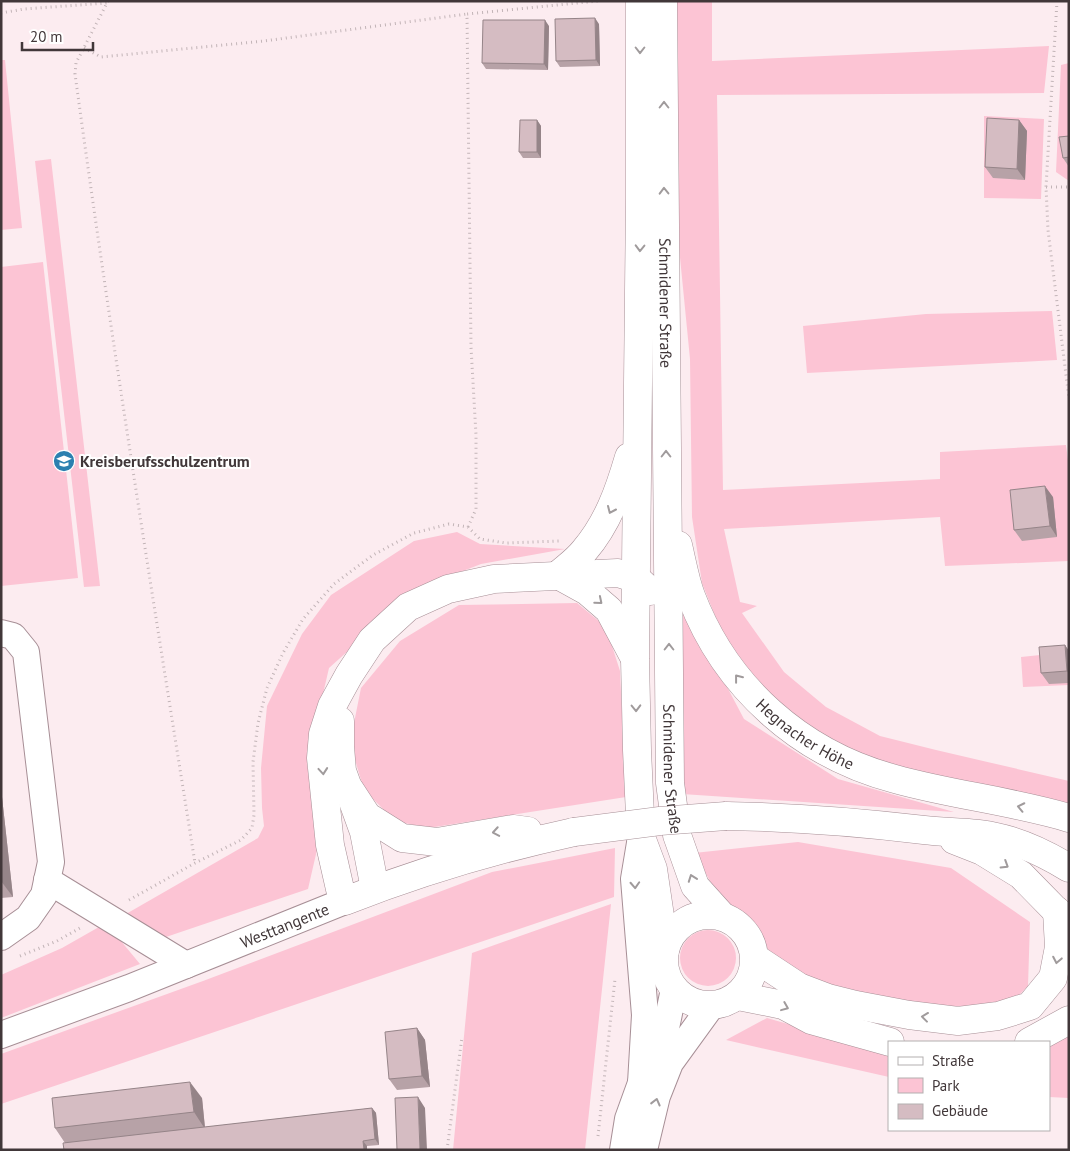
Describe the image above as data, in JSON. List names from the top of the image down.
{
  "streets": {
    "main road": ["Schmidener Straße", "Hegnacher Höhe", "Westtangente"]
  },
  "crossings": [
    ["Schmidener Straße", "Hegnacher Höhe"]
  ],
  "places": {
    "school or university": ["Kreisberufsschulzentrum"]
  },
  "legend": ["Straße", "Park", "Gebäude"],
  "scale_bar": "20 m"
}
